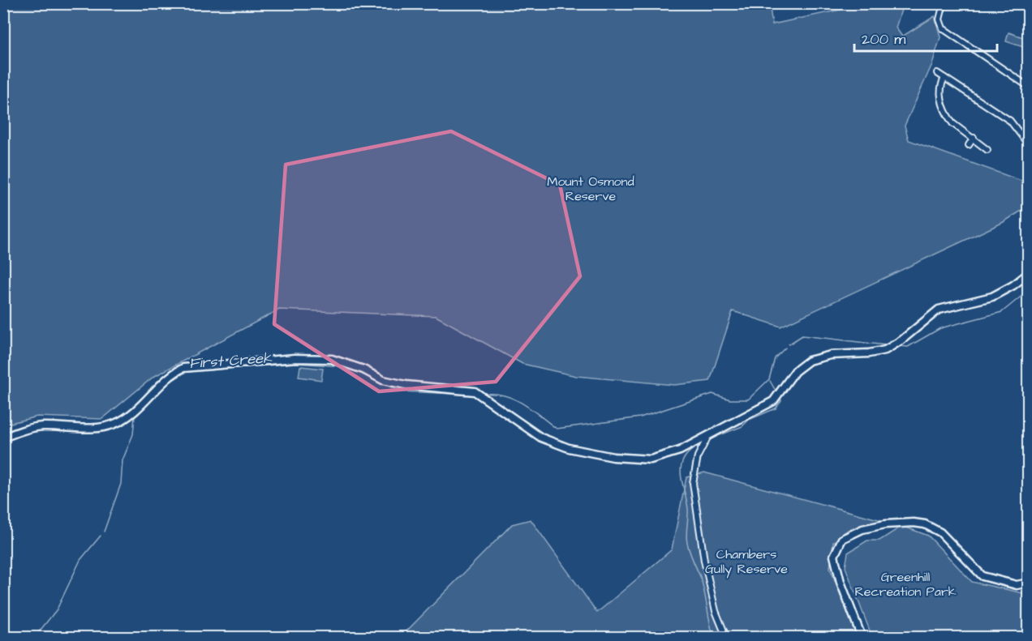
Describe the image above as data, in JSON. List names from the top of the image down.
{
  "water": ["First Creek"],
  "parks": ["Mount Osmond Reserve", "Chambers Gully Reserve", "Greenhill Recreation Park"],
  "scale_bar": "200 m"
}
